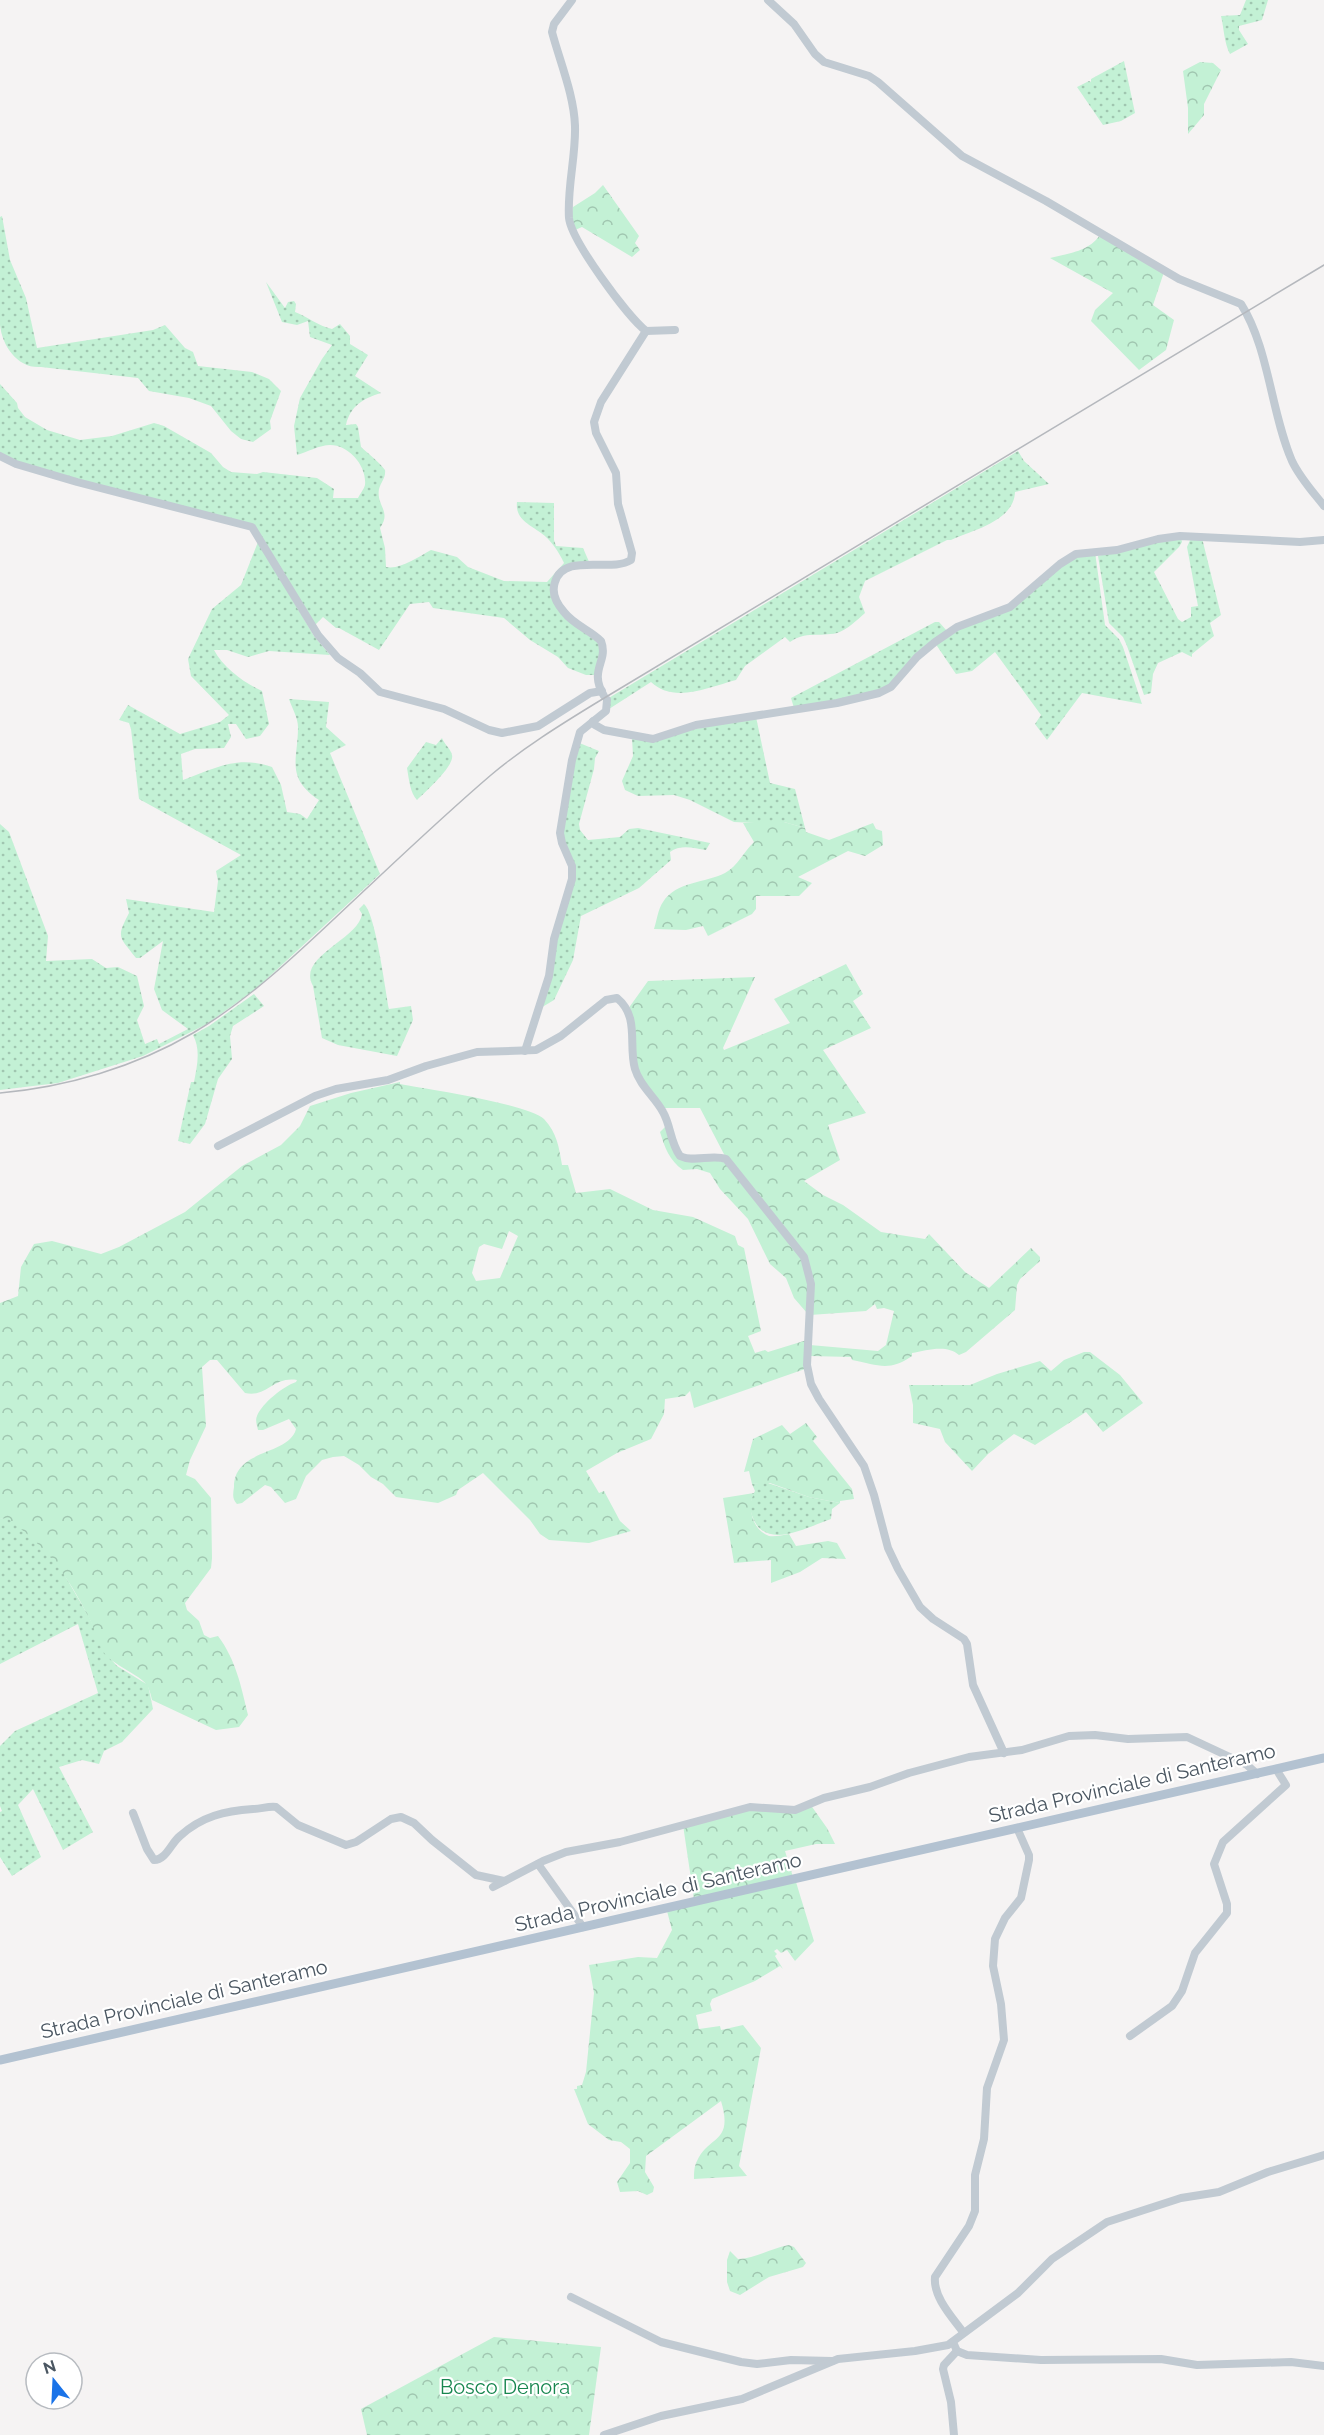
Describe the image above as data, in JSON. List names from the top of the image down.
{
  "streets": {
    "main road": ["Strada Provinciale di Santeramo"]
  },
  "parks": ["Bosco Denora"],
  "north": "top"
}
